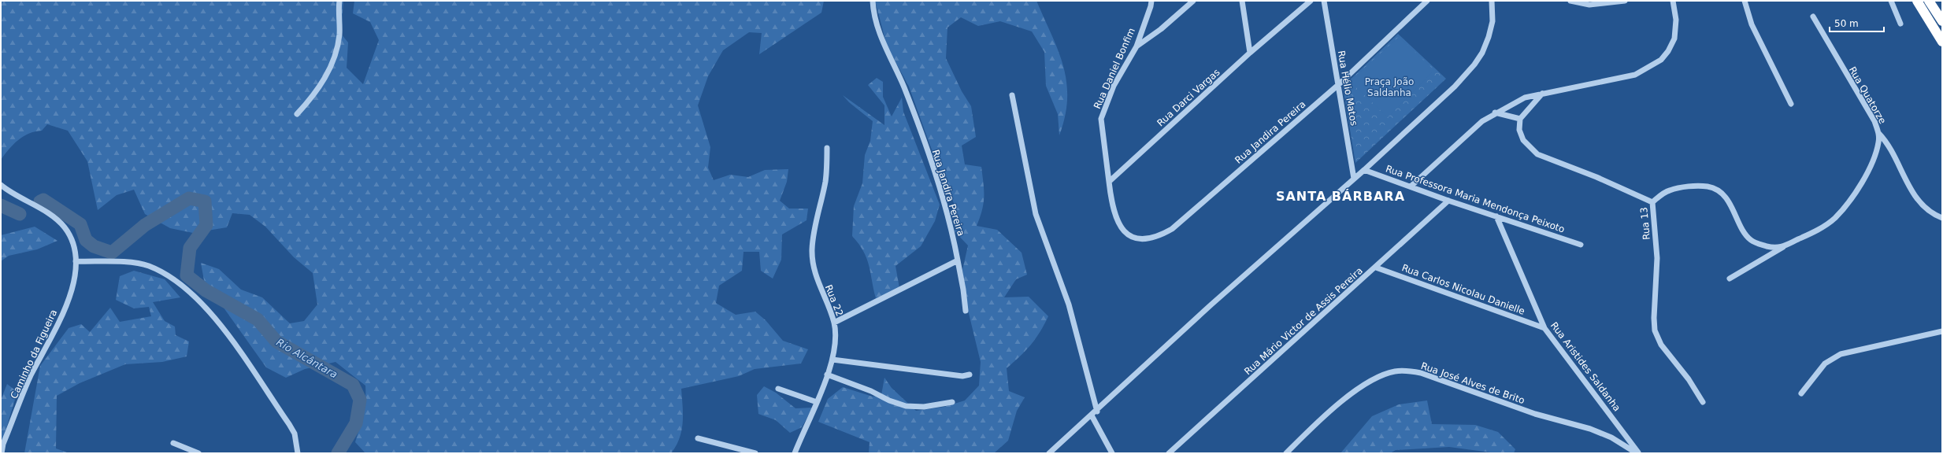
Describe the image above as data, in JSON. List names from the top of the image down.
{
  "streets": {
    "street": [
      "Rua Daniel Bonfim",
      "Rua Hélio Matos",
      "Rua Quatorze",
      "Rua Darci Vargas",
      "Rua Jandira Pereira",
      "Rua Professora Maria Mendonça Peixoto",
      "Rua 13",
      "Rua Carlos Nicolau Danielle",
      "Rua 22",
      "Rua Mário Victor de Assis Pereira",
      "Caminho da Figueira",
      "Rua Aristides Saldanha",
      "Rua José Alves de Brito"
    ]
  },
  "crossings": [
    ["Rua Daniel Bonfim", "Rua Darci Vargas"],
    ["Rua Daniel Bonfim", "Rua Jandira Pereira"],
    ["Rua Hélio Matos", "Rua Jandira Pereira"],
    ["Rua Quatorze", "Rua 13"],
    ["Rua Darci Vargas", "Rua Jandira Pereira"],
    ["Rua Professora Maria Mendonça Peixoto", "Rua Mário Victor de Assis Pereira"],
    ["Rua Professora Maria Mendonça Peixoto", "Rua Aristides Saldanha"],
    ["Rua Carlos Nicolau Danielle", "Rua Mário Victor de Assis Pereira"],
    ["Rua Carlos Nicolau Danielle", "Rua Aristides Saldanha"],
    ["Rua Aristides Saldanha", "Rua José Alves de Brito"]
  ],
  "districts": ["SANTA BÁRBARA"],
  "water": ["Rio Alcântara"],
  "parks": ["Praça João Saldanha"],
  "scale_bar": "50 m"
}
